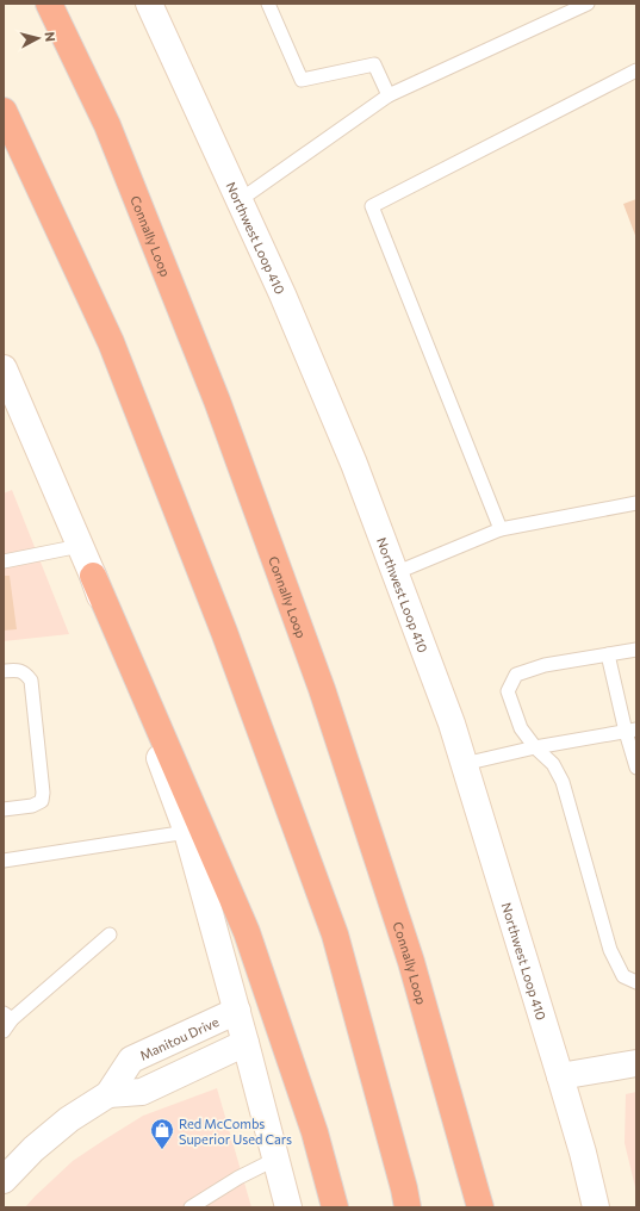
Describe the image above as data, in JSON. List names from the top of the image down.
{
  "streets": {
    "highway": ["Connally Loop"],
    "main road": ["Northwest Loop 410", "Manitou Drive"]
  },
  "places": {
    "shop": ["Red McCombs Superior Used Cars"]
  },
  "north": "right"
}
